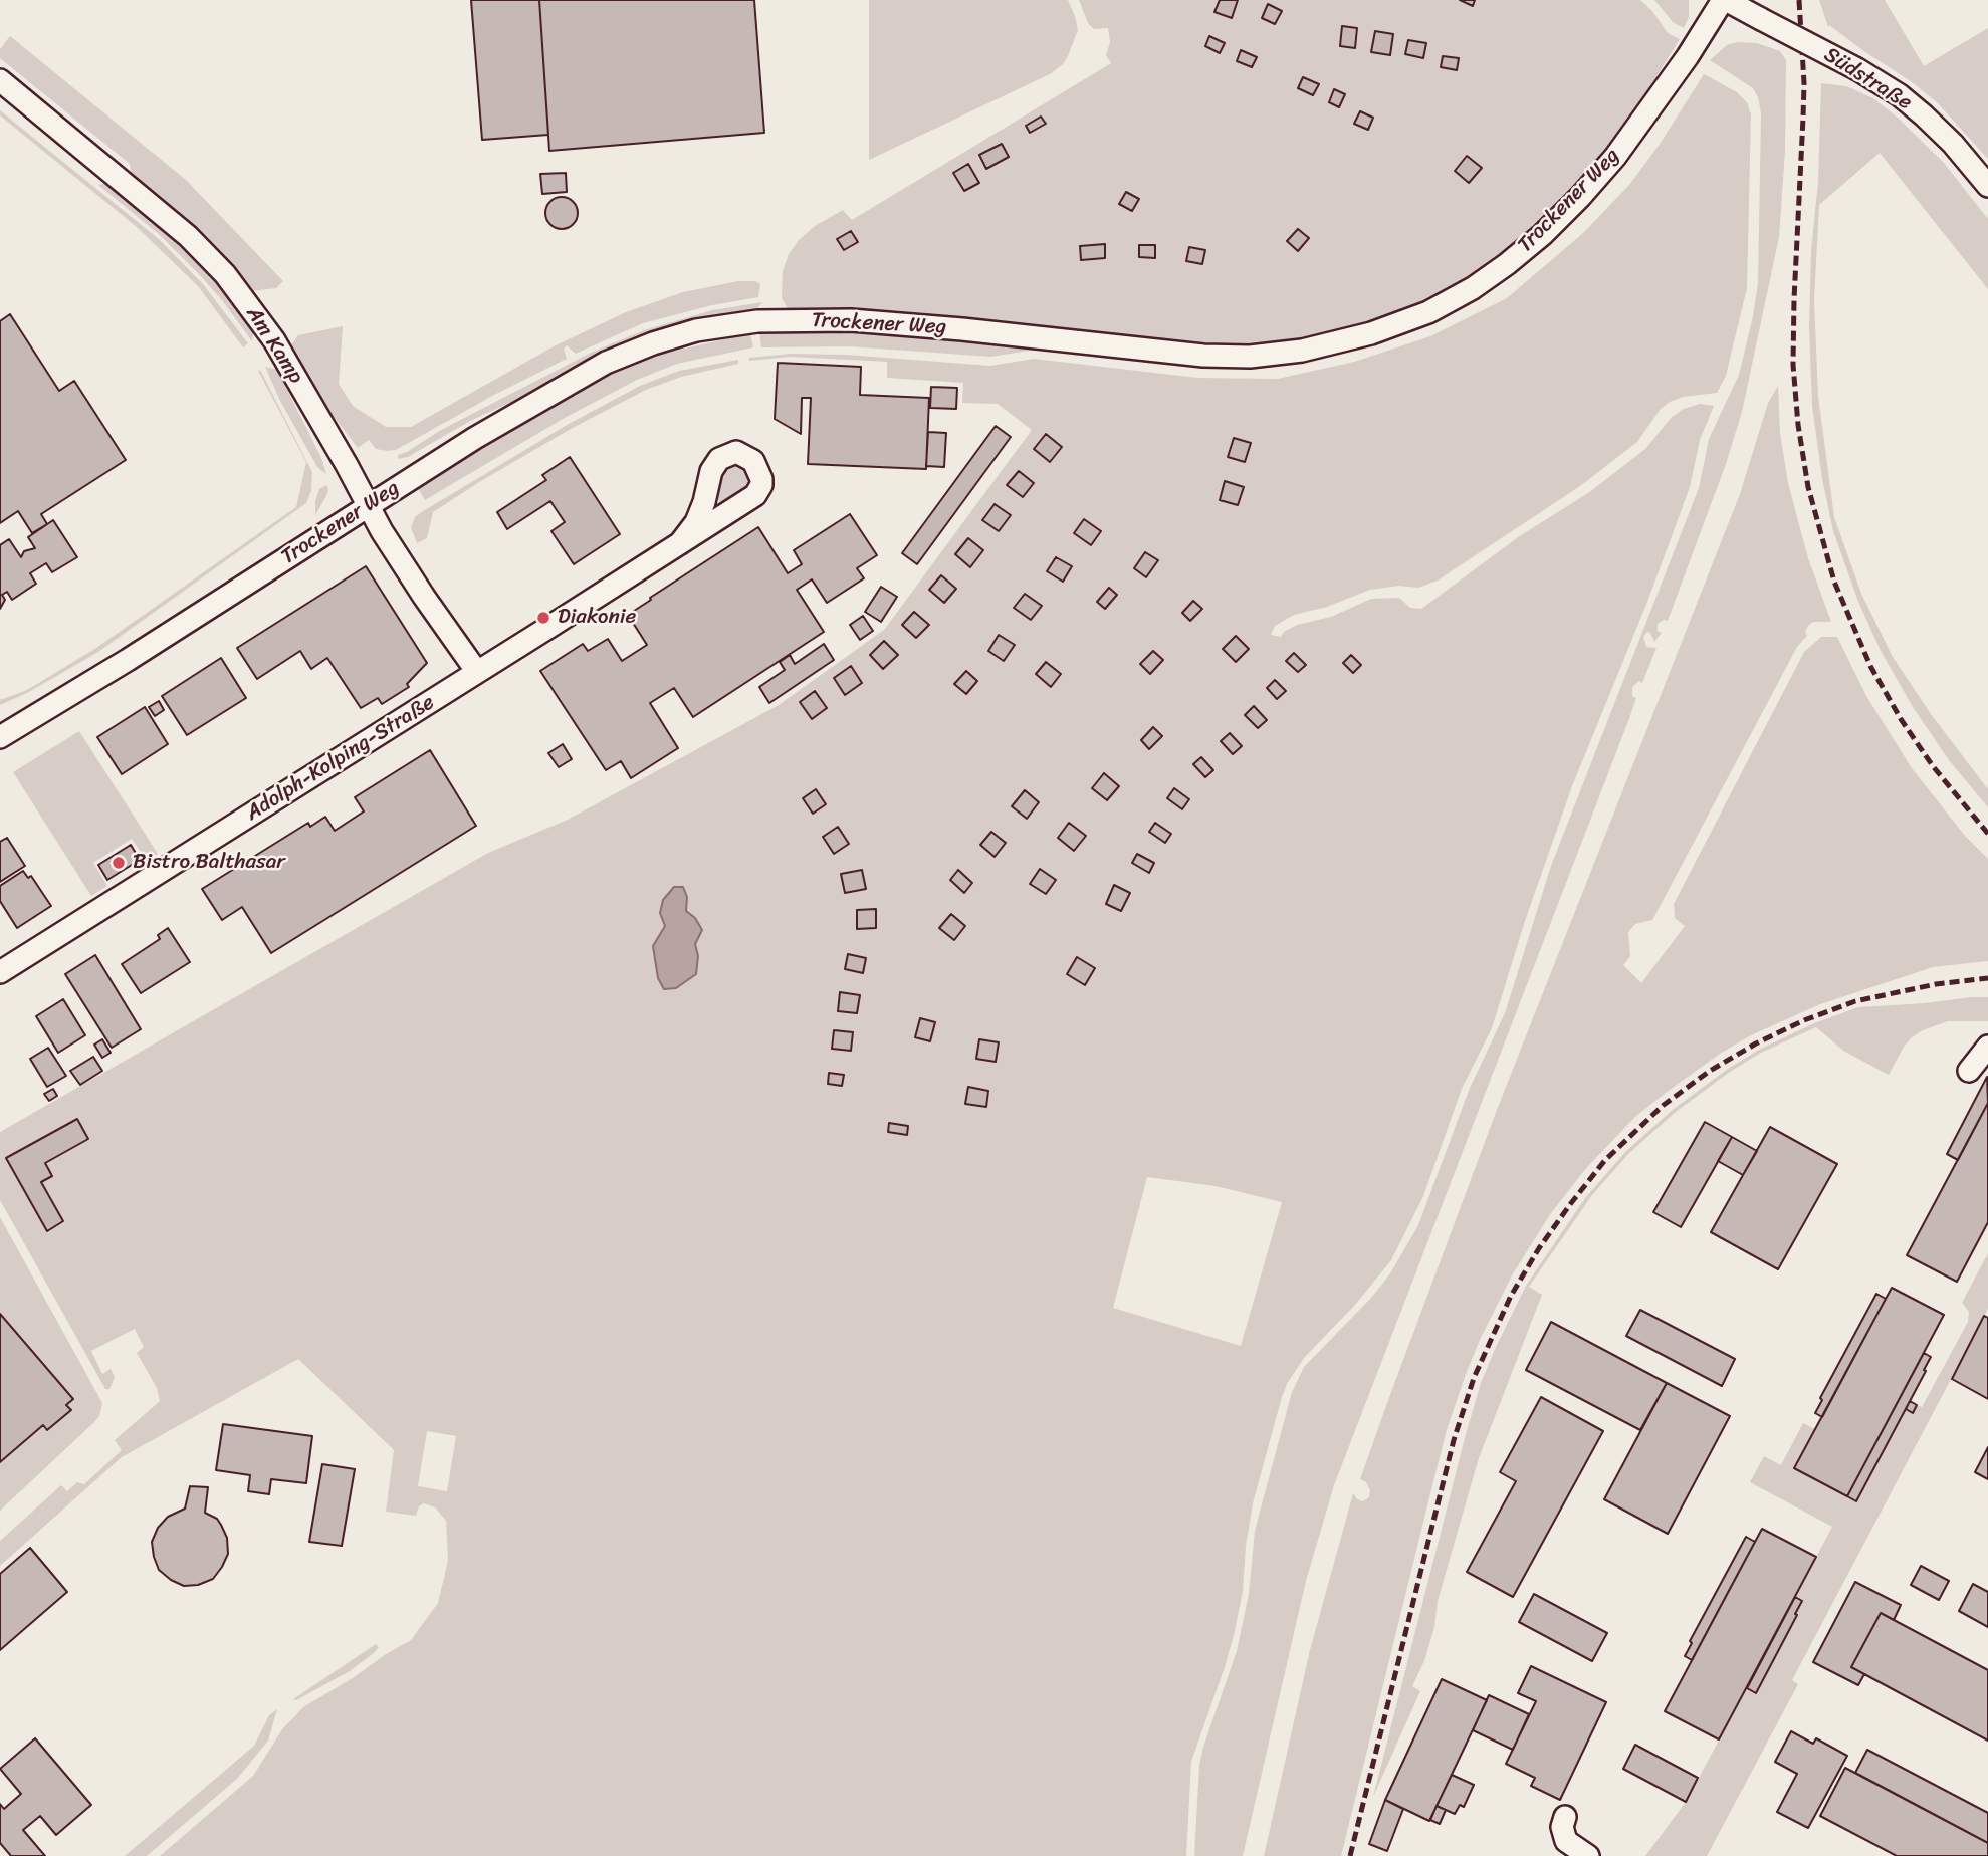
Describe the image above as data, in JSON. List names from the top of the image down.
{
  "streets": {
    "street": [
      "Südstraße",
      "Trockener Weg",
      "Am Kamp",
      "Adolph-Kolping-Straße"
    ]
  },
  "crossings": [
    ["Südstraße", "Trockener Weg"],
    ["Trockener Weg", "Am Kamp"],
    ["Am Kamp", "Adolph-Kolping-Straße"]
  ],
  "places": ["Diakonie", "Bistro Balthasar"]
}
